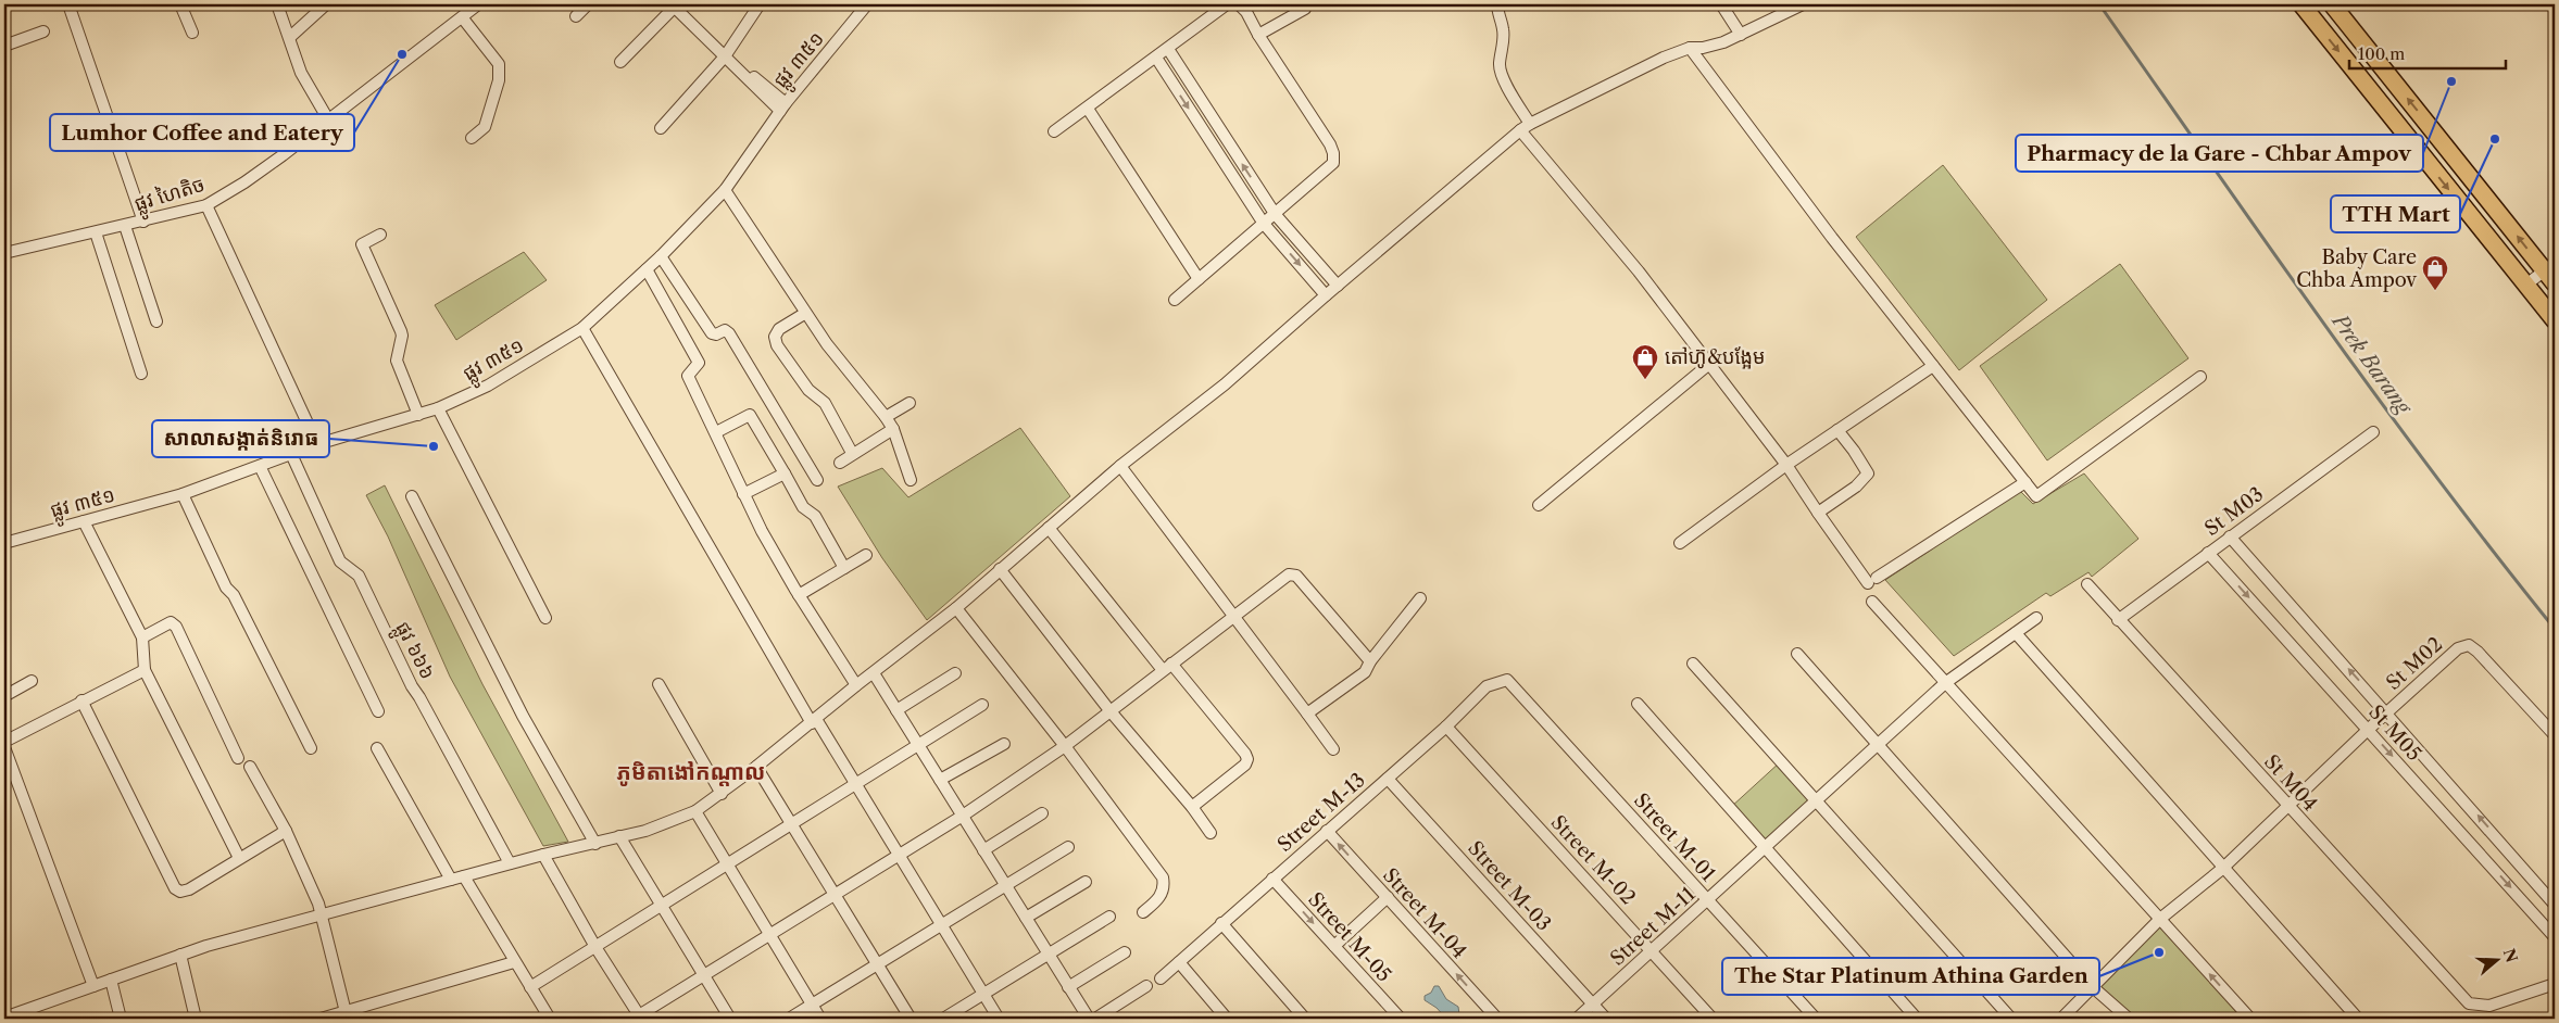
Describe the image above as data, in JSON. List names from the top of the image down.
{
  "streets": {
    "street": [
      "ផ្លូវ ៣៥១",
      "ផ្លូវ ហៃតិច",
      "St M03",
      "ផ្លូវ ៦៦៦",
      "St M02",
      "St M05",
      "St M04",
      "Street M-13",
      "Street M-01",
      "Street M-02",
      "Street M-03",
      "Street M-04",
      "Street M-11",
      "Street M-05"
    ]
  },
  "crossings": [
    ["ផ្លូវ ៣៥១", "ផ្លូវ ៦៦៦"],
    ["St M03", "St M05"],
    ["St M03", "St M04"],
    ["St M02", "St M05"],
    ["St M02", "St M04"],
    ["Street M-13", "Street M-01"],
    ["Street M-13", "Street M-02"],
    ["Street M-13", "Street M-03"],
    ["Street M-13", "Street M-04"],
    ["Street M-13", "Street M-05"],
    ["Street M-01", "Street M-11"],
    ["Street M-02", "Street M-11"],
    ["Street M-03", "Street M-11"]
  ],
  "one_way": ["Street M-04"],
  "districts": ["ភូមិតាងៅកណ្តាល"],
  "water": ["Prek Barang"],
  "places": {
    "other": [
      "Lumhor Coffee and Eatery",
      "Pharmacy de la Gare - Chbar Ampov",
      "TTH Mart",
      "សាលាសង្កាត់និរោធ",
      "The Star Platinum Athina Garden"
    ],
    "shop": ["Baby Care Chba Ampov", "តៅហ៊ូ&បង្អែម"]
  },
  "scale_bar": "100 m",
  "north": "right"
}
